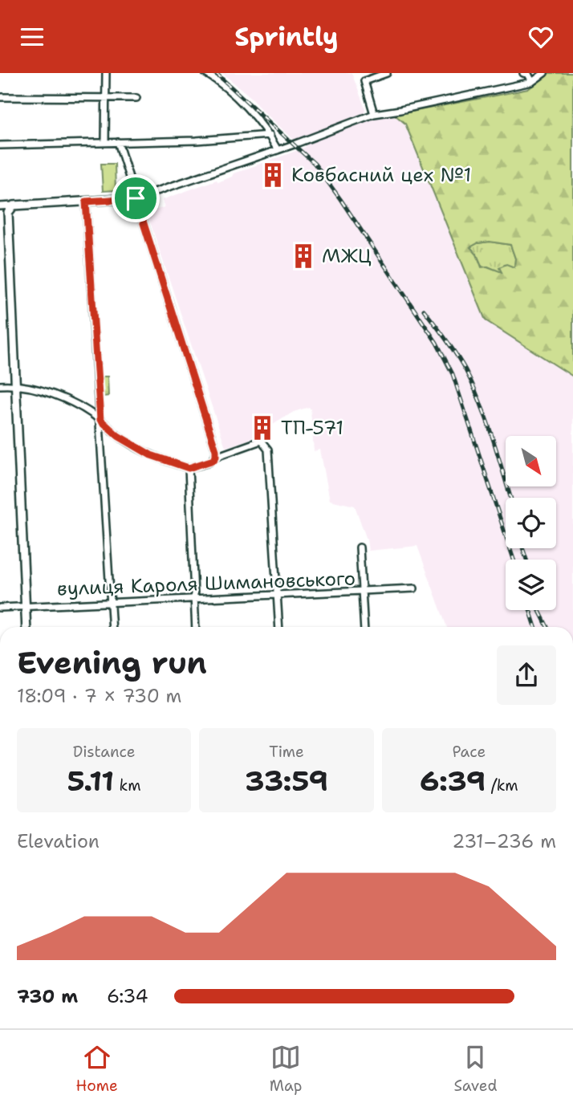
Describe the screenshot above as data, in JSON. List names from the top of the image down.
{
  "streets": {
    "street": ["вулиця Кароля Шимановського"]
  },
  "places": {
    "building": ["Ковбасний цех №1", "МЖЦ", "ТП-571"]
  },
  "north": "bottom right",
  "page": {
    "header": "Sprintly",
    "heading": ["Evening run", "18:09 · 7 × 730 m"],
    "stats": [
      ["Distance", "5.11 km"],
      ["Time", "33:59"],
      ["Pace", "6:39 /km"]
    ],
    "chart": ["Elevation", "231–236 m"],
    "list": [
      {
        "name": "730 m",
        "note": "6:34"
      }
    ],
    "tabs": ["Home", "Map", "Saved"]
  }
}
